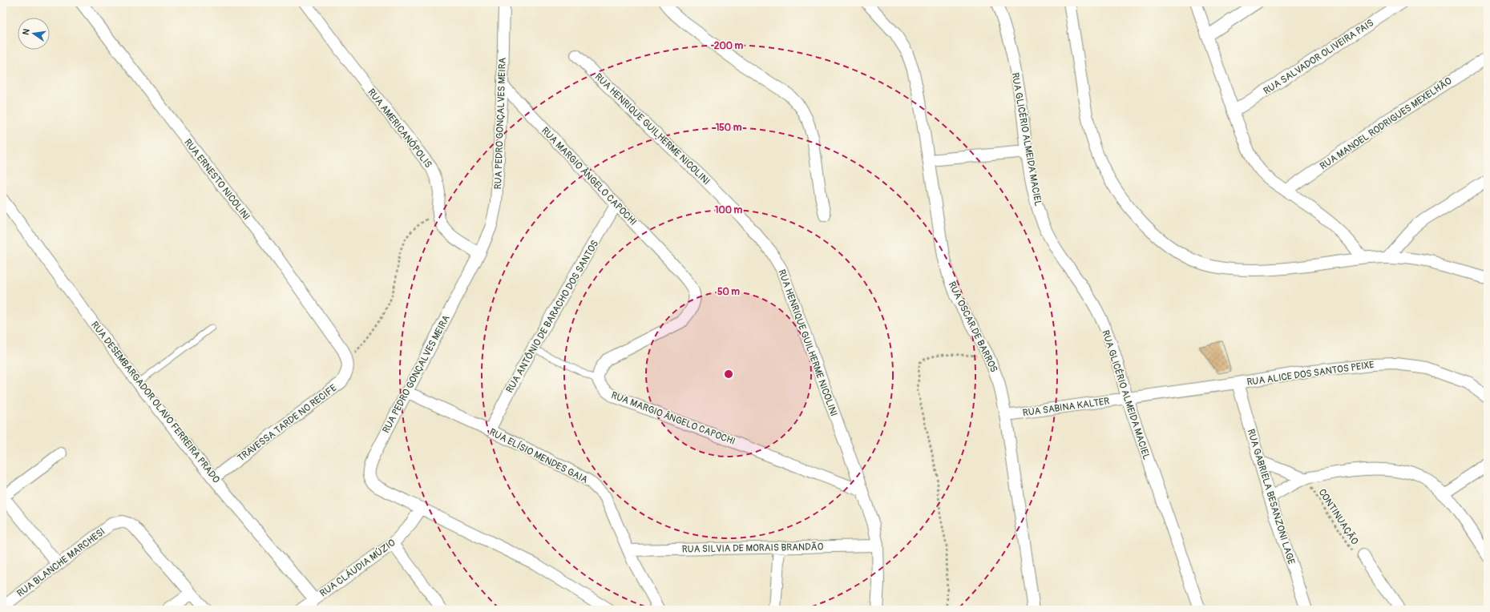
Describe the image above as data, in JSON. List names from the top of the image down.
{
  "streets": {
    "street": [
      "RUA SALVADOR OLIVEIRA PAIS",
      "RUA PEDRO GONÇALVES MEIRA",
      "RUA MANOEL RODRIGUES MEXELHÃO",
      "RUA AMERICANÓPOLIS",
      "RUA HENRIQUE GUILHERME NICOLINI",
      "RUA GLICÉRIO ALMEIDA MACIEL",
      "RUA MARGIO ÂNGELO CAPOCHI",
      "RUA ERNESTO NICOLINI",
      "RUA ANTÔNIO DE BARACHO DOS SANTOS",
      "RUA OSCAR DE BARROS",
      "RUA ALICE DOS SANTOS PEIXE",
      "RUA DESEMBARGADOR OLAVO FERREIRA PRADO",
      "RUA SABINA KALTER",
      "TRAVESSA TARDE NO RECIFE",
      "RUA ELÍSIO MENDES GAIA",
      "RUA GABRIELA BESANZONI LAGE",
      "RUA SILVIA DE MORAIS BRANDÃO",
      "RUA BLANCHE MARCHESI",
      "RUA CLÁUDIA MÚZIO"
    ],
    "path": ["CONTINUAÇÃO"]
  },
  "crossings": [
    ["RUA PEDRO GONÇALVES MEIRA", "RUA AMERICANÓPOLIS"],
    ["RUA PEDRO GONÇALVES MEIRA", "RUA MARGIO ÂNGELO CAPOCHI"],
    ["RUA PEDRO GONÇALVES MEIRA", "RUA ELÍSIO MENDES GAIA"],
    ["RUA PEDRO GONÇALVES MEIRA", "RUA CLÁUDIA MÚZIO"],
    ["RUA HENRIQUE GUILHERME NICOLINI", "RUA MARGIO ÂNGELO CAPOCHI"],
    ["RUA HENRIQUE GUILHERME NICOLINI", "RUA SILVIA DE MORAIS BRANDÃO"],
    ["RUA GLICÉRIO ALMEIDA MACIEL", "RUA ALICE DOS SANTOS PEIXE"],
    ["RUA GLICÉRIO ALMEIDA MACIEL", "RUA SABINA KALTER"],
    ["RUA MARGIO ÂNGELO CAPOCHI", "RUA ANTÔNIO DE BARACHO DOS SANTOS"],
    ["RUA ERNESTO NICOLINI", "TRAVESSA TARDE NO RECIFE"],
    ["RUA ANTÔNIO DE BARACHO DOS SANTOS", "RUA ELÍSIO MENDES GAIA"],
    ["RUA OSCAR DE BARROS", "RUA SABINA KALTER"],
    ["RUA ALICE DOS SANTOS PEIXE", "RUA SABINA KALTER"],
    ["RUA ALICE DOS SANTOS PEIXE", "RUA GABRIELA BESANZONI LAGE"],
    ["RUA DESEMBARGADOR OLAVO FERREIRA PRADO", "TRAVESSA TARDE NO RECIFE"],
    ["RUA DESEMBARGADOR OLAVO FERREIRA PRADO", "RUA CLÁUDIA MÚZIO"],
    ["RUA ELÍSIO MENDES GAIA", "RUA SILVIA DE MORAIS BRANDÃO"]
  ],
  "north": "left",
  "rings": [
    "200 m",
    "150 m",
    "100 m",
    "50 m"
  ]
}
